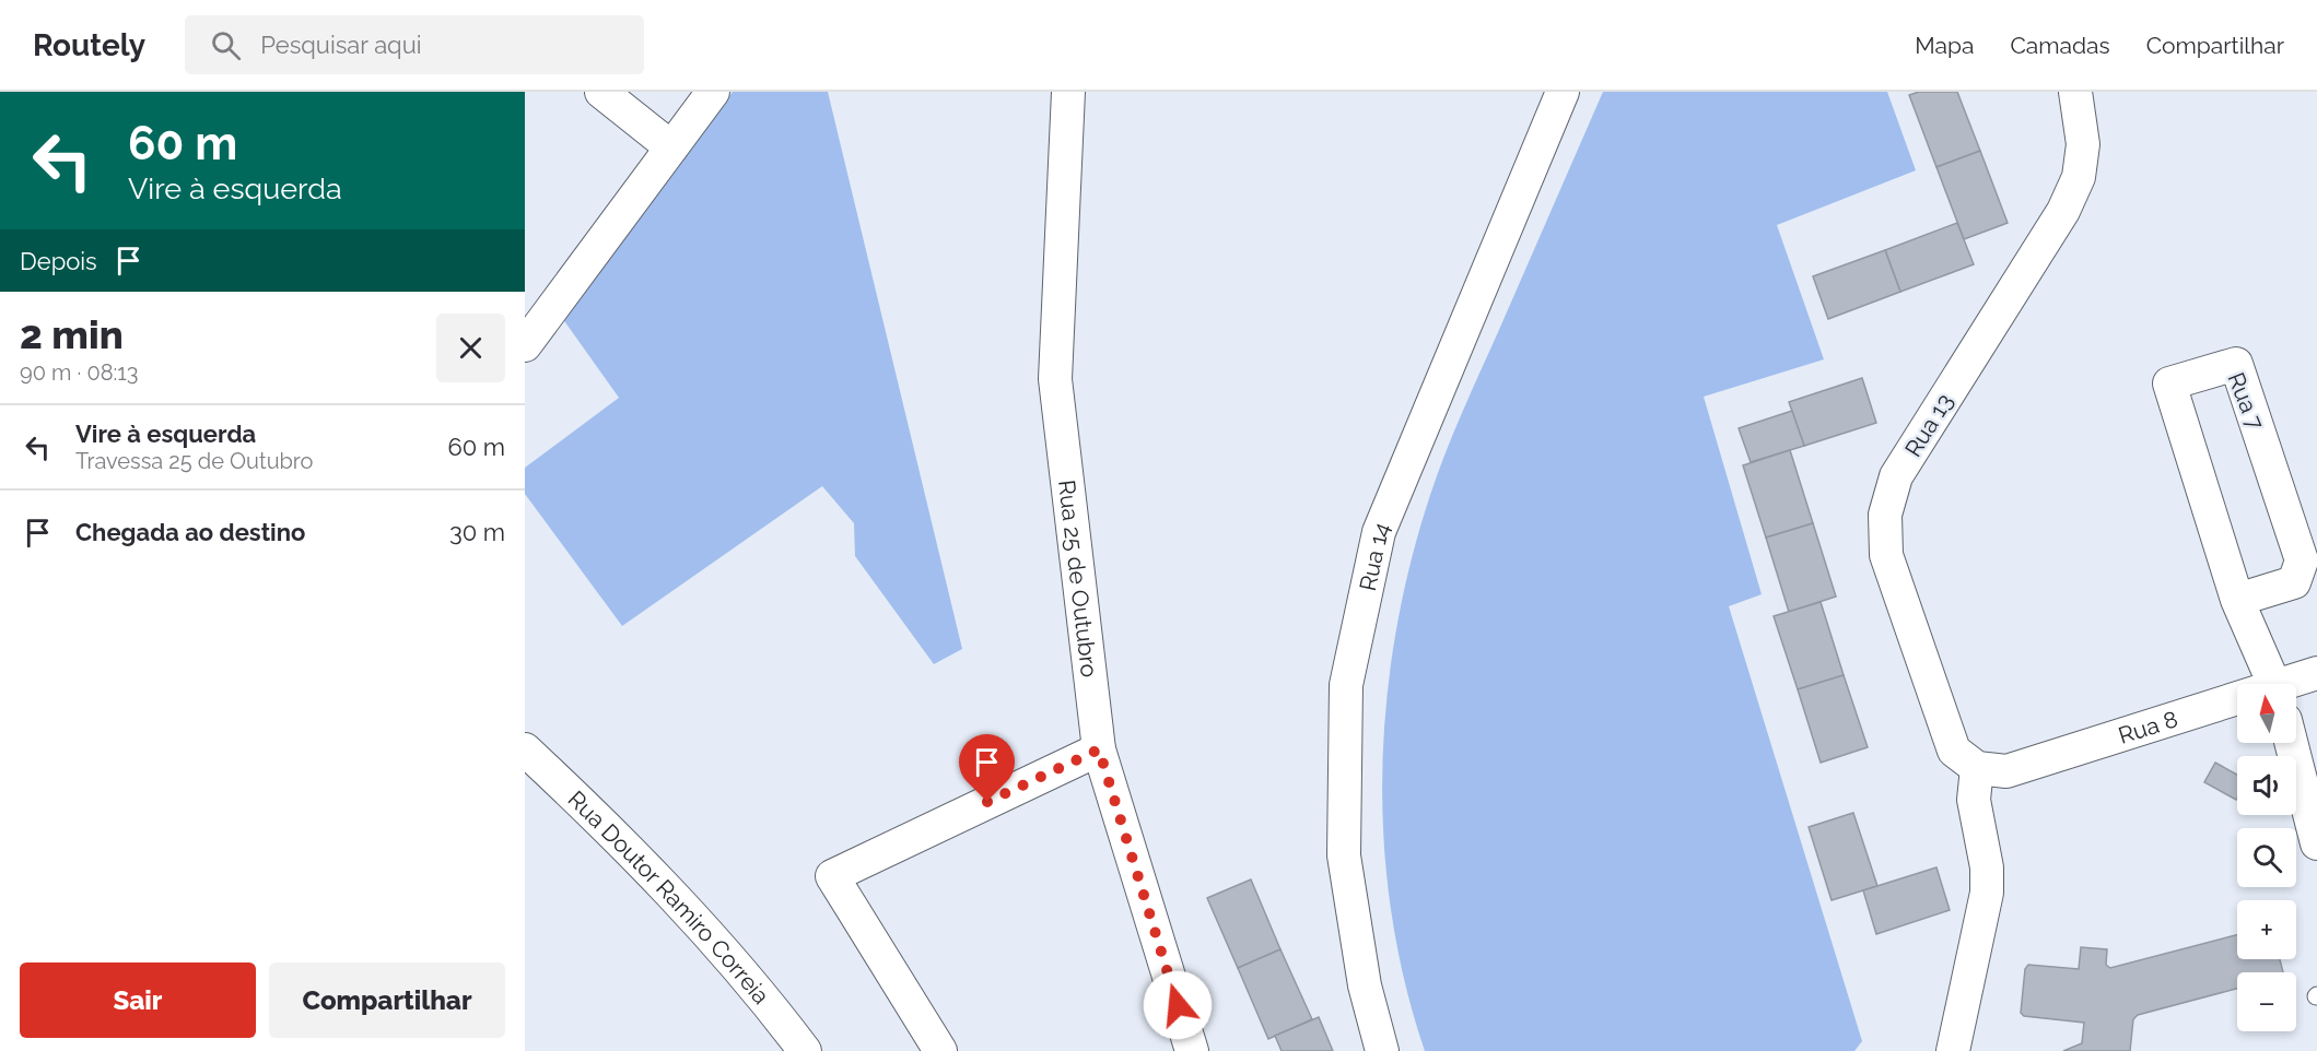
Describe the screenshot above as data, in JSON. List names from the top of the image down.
{
  "streets": {
    "street": [
      "Rua 7",
      "Rua 13",
      "Rua 14",
      "Rua 25 de Outubro",
      "Rua 8",
      "Rua Doutor Ramiro Correia"
    ]
  },
  "crossings": [
    ["Rua 13", "Rua 8"]
  ],
  "north": "top",
  "page": {
    "header": "Routely",
    "search": "Pesquisar aqui",
    "nav": ["Mapa", "Camadas", "Compartilhar"],
    "turn": ["60 m", "Vire à esquerda"],
    "then": "Depois",
    "heading": ["2 min", "90 m · 08:13"],
    "list": [
      {
        "name": "Vire à esquerda",
        "note": "Travessa 25 de Outubro",
        "value": "60 m"
      },
      {
        "name": "Chegada ao destino",
        "value": "30 m"
      }
    ],
    "map_buttons": ["+", "−"],
    "buttons": ["Sair", "Compartilhar"]
  }
}
